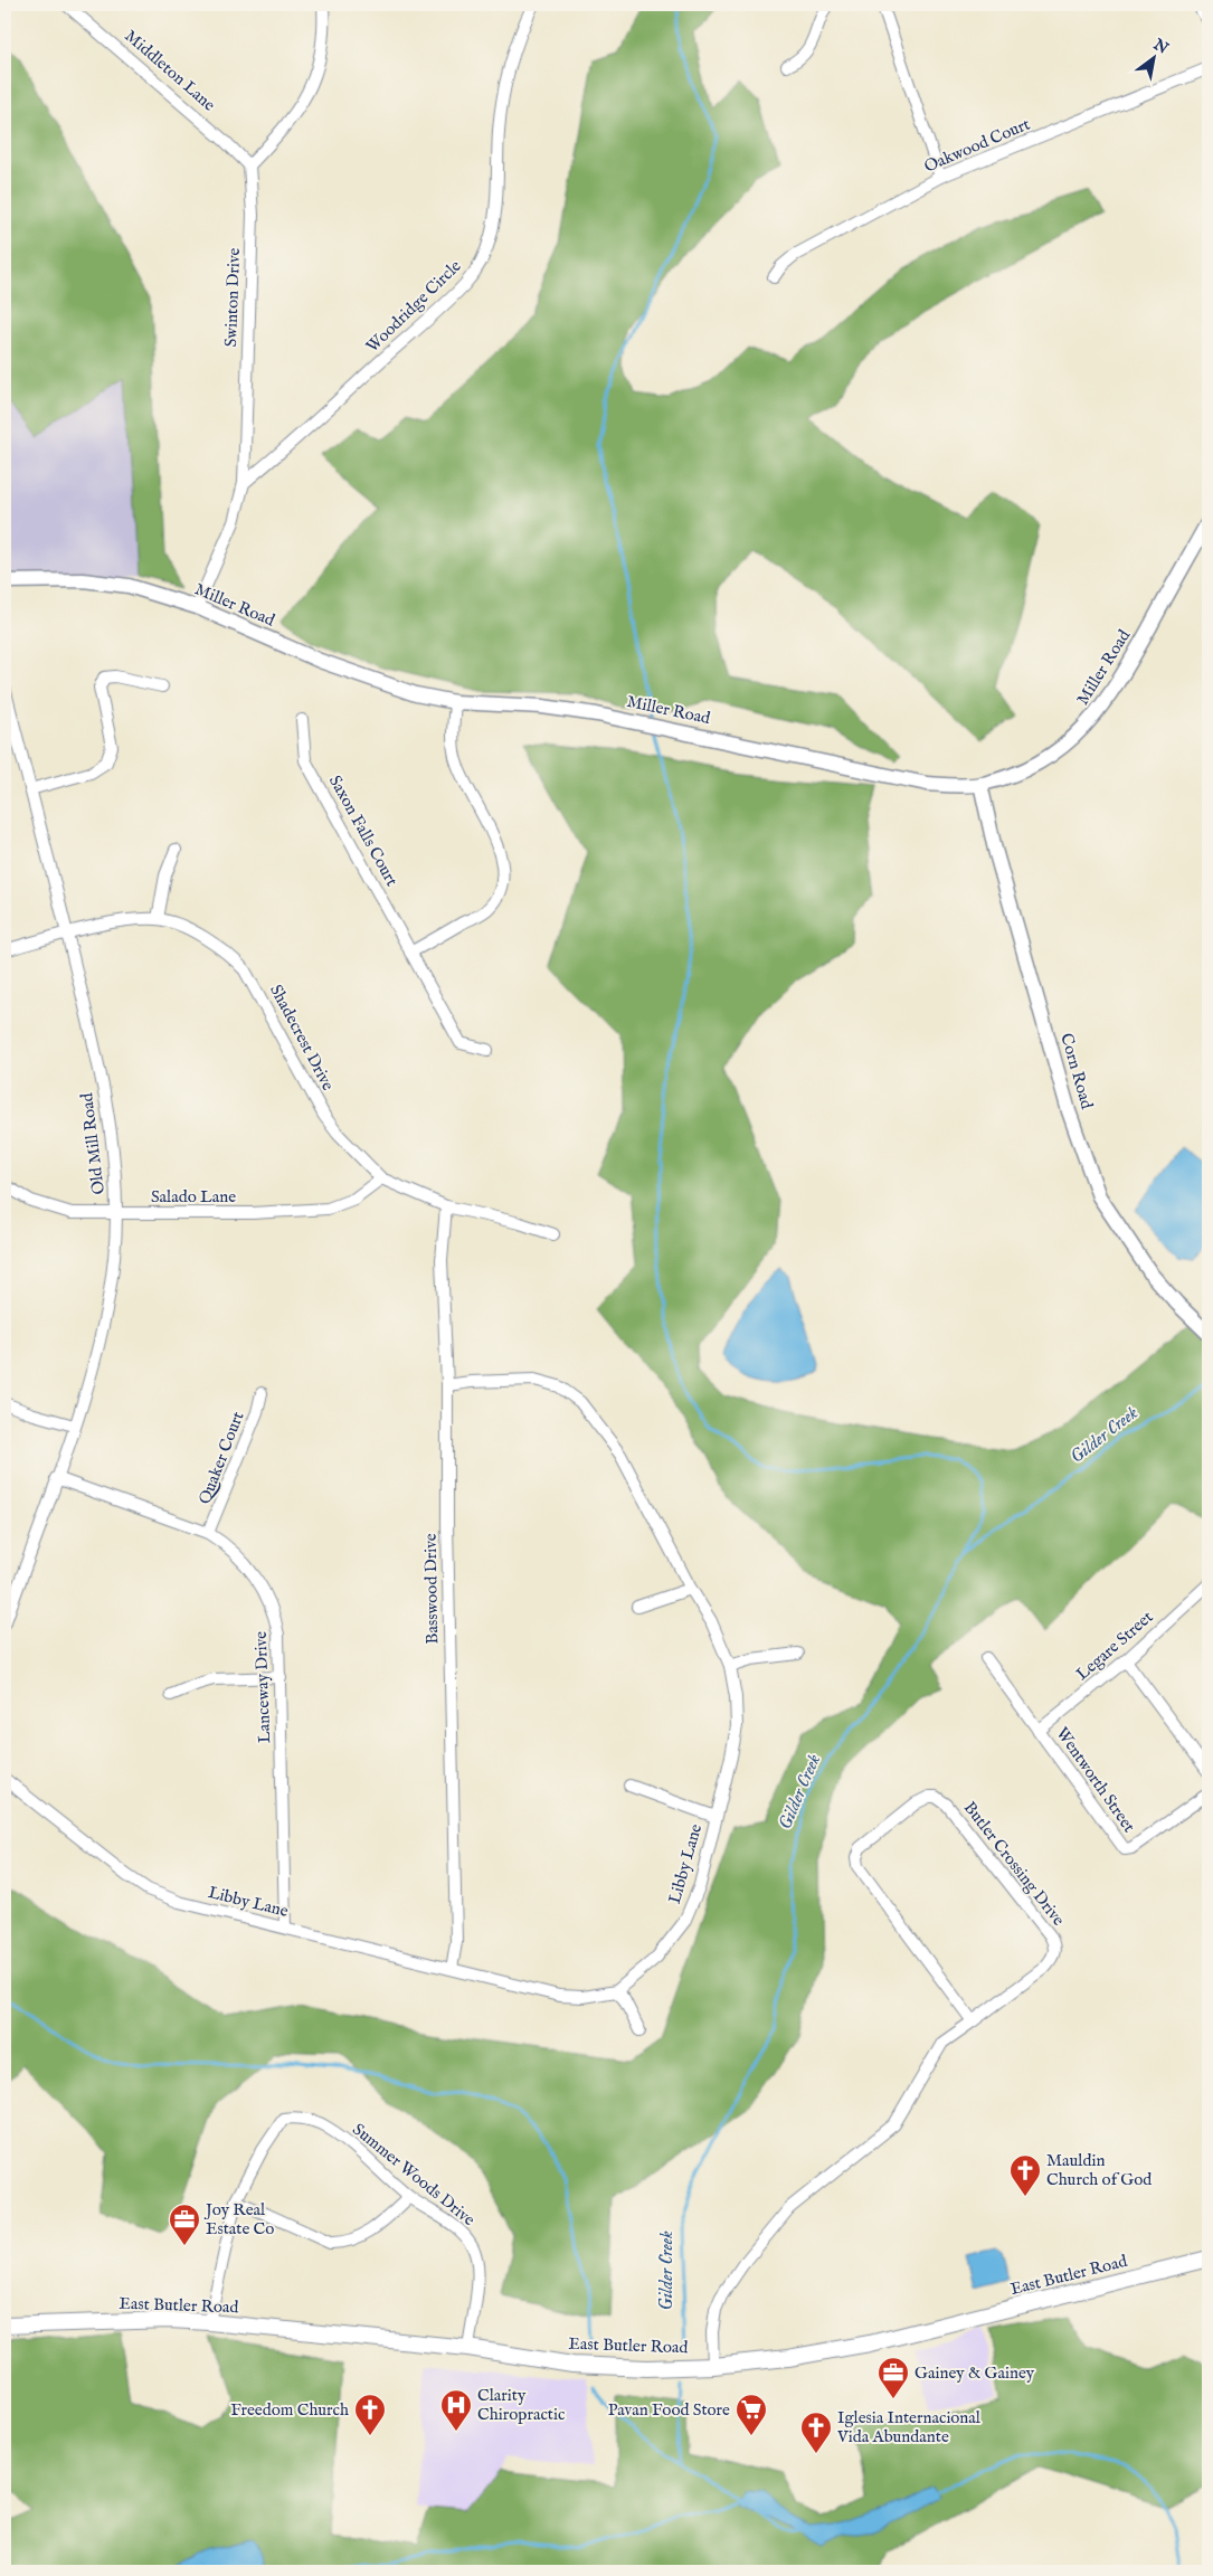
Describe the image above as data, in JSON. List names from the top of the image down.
{
  "streets": {
    "main road": ["East Butler Road"],
    "street": [
      "Middleton Lane",
      "Oakwood Court",
      "Swinton Drive",
      "Woodridge Circle",
      "Miller Road",
      "Saxon Falls Court",
      "Shadecrest Drive",
      "Corn Road",
      "Old Mill Road",
      "Salado Lane",
      "Quaker Court",
      "Basswood Drive",
      "Legare Street",
      "Lanceway Drive",
      "Wentworth Street",
      "Libby Lane",
      "Butler Crossing Drive",
      "Summer Woods Drive"
    ]
  },
  "crossings": [
    ["Middleton Lane", "Swinton Drive"],
    ["Swinton Drive", "Woodridge Circle"],
    ["Swinton Drive", "Miller Road"],
    ["Miller Road", "Corn Road"],
    ["Shadecrest Drive", "Old Mill Road"],
    ["Shadecrest Drive", "Salado Lane"],
    ["Shadecrest Drive", "Basswood Drive"],
    ["Old Mill Road", "Salado Lane"],
    ["Old Mill Road", "Lanceway Drive"],
    ["Quaker Court", "Lanceway Drive"],
    ["Basswood Drive", "Libby Lane"],
    ["Legare Street", "Wentworth Street"],
    ["Lanceway Drive", "Libby Lane"],
    ["Butler Crossing Drive", "East Butler Road"],
    ["Summer Woods Drive", "East Butler Road"]
  ],
  "water": ["Gilder Creek"],
  "places": {
    "church": ["Mauldin Church of God", "Freedom Church", "Iglesia Internacional Vida Abundante"],
    "office": ["Joy Real Estate Co", "Gainey & Gainey"],
    "hospital": ["Clarity Chiropractic"],
    "supermarket": ["Pavan Food Store"]
  },
  "north": "top right"
}
